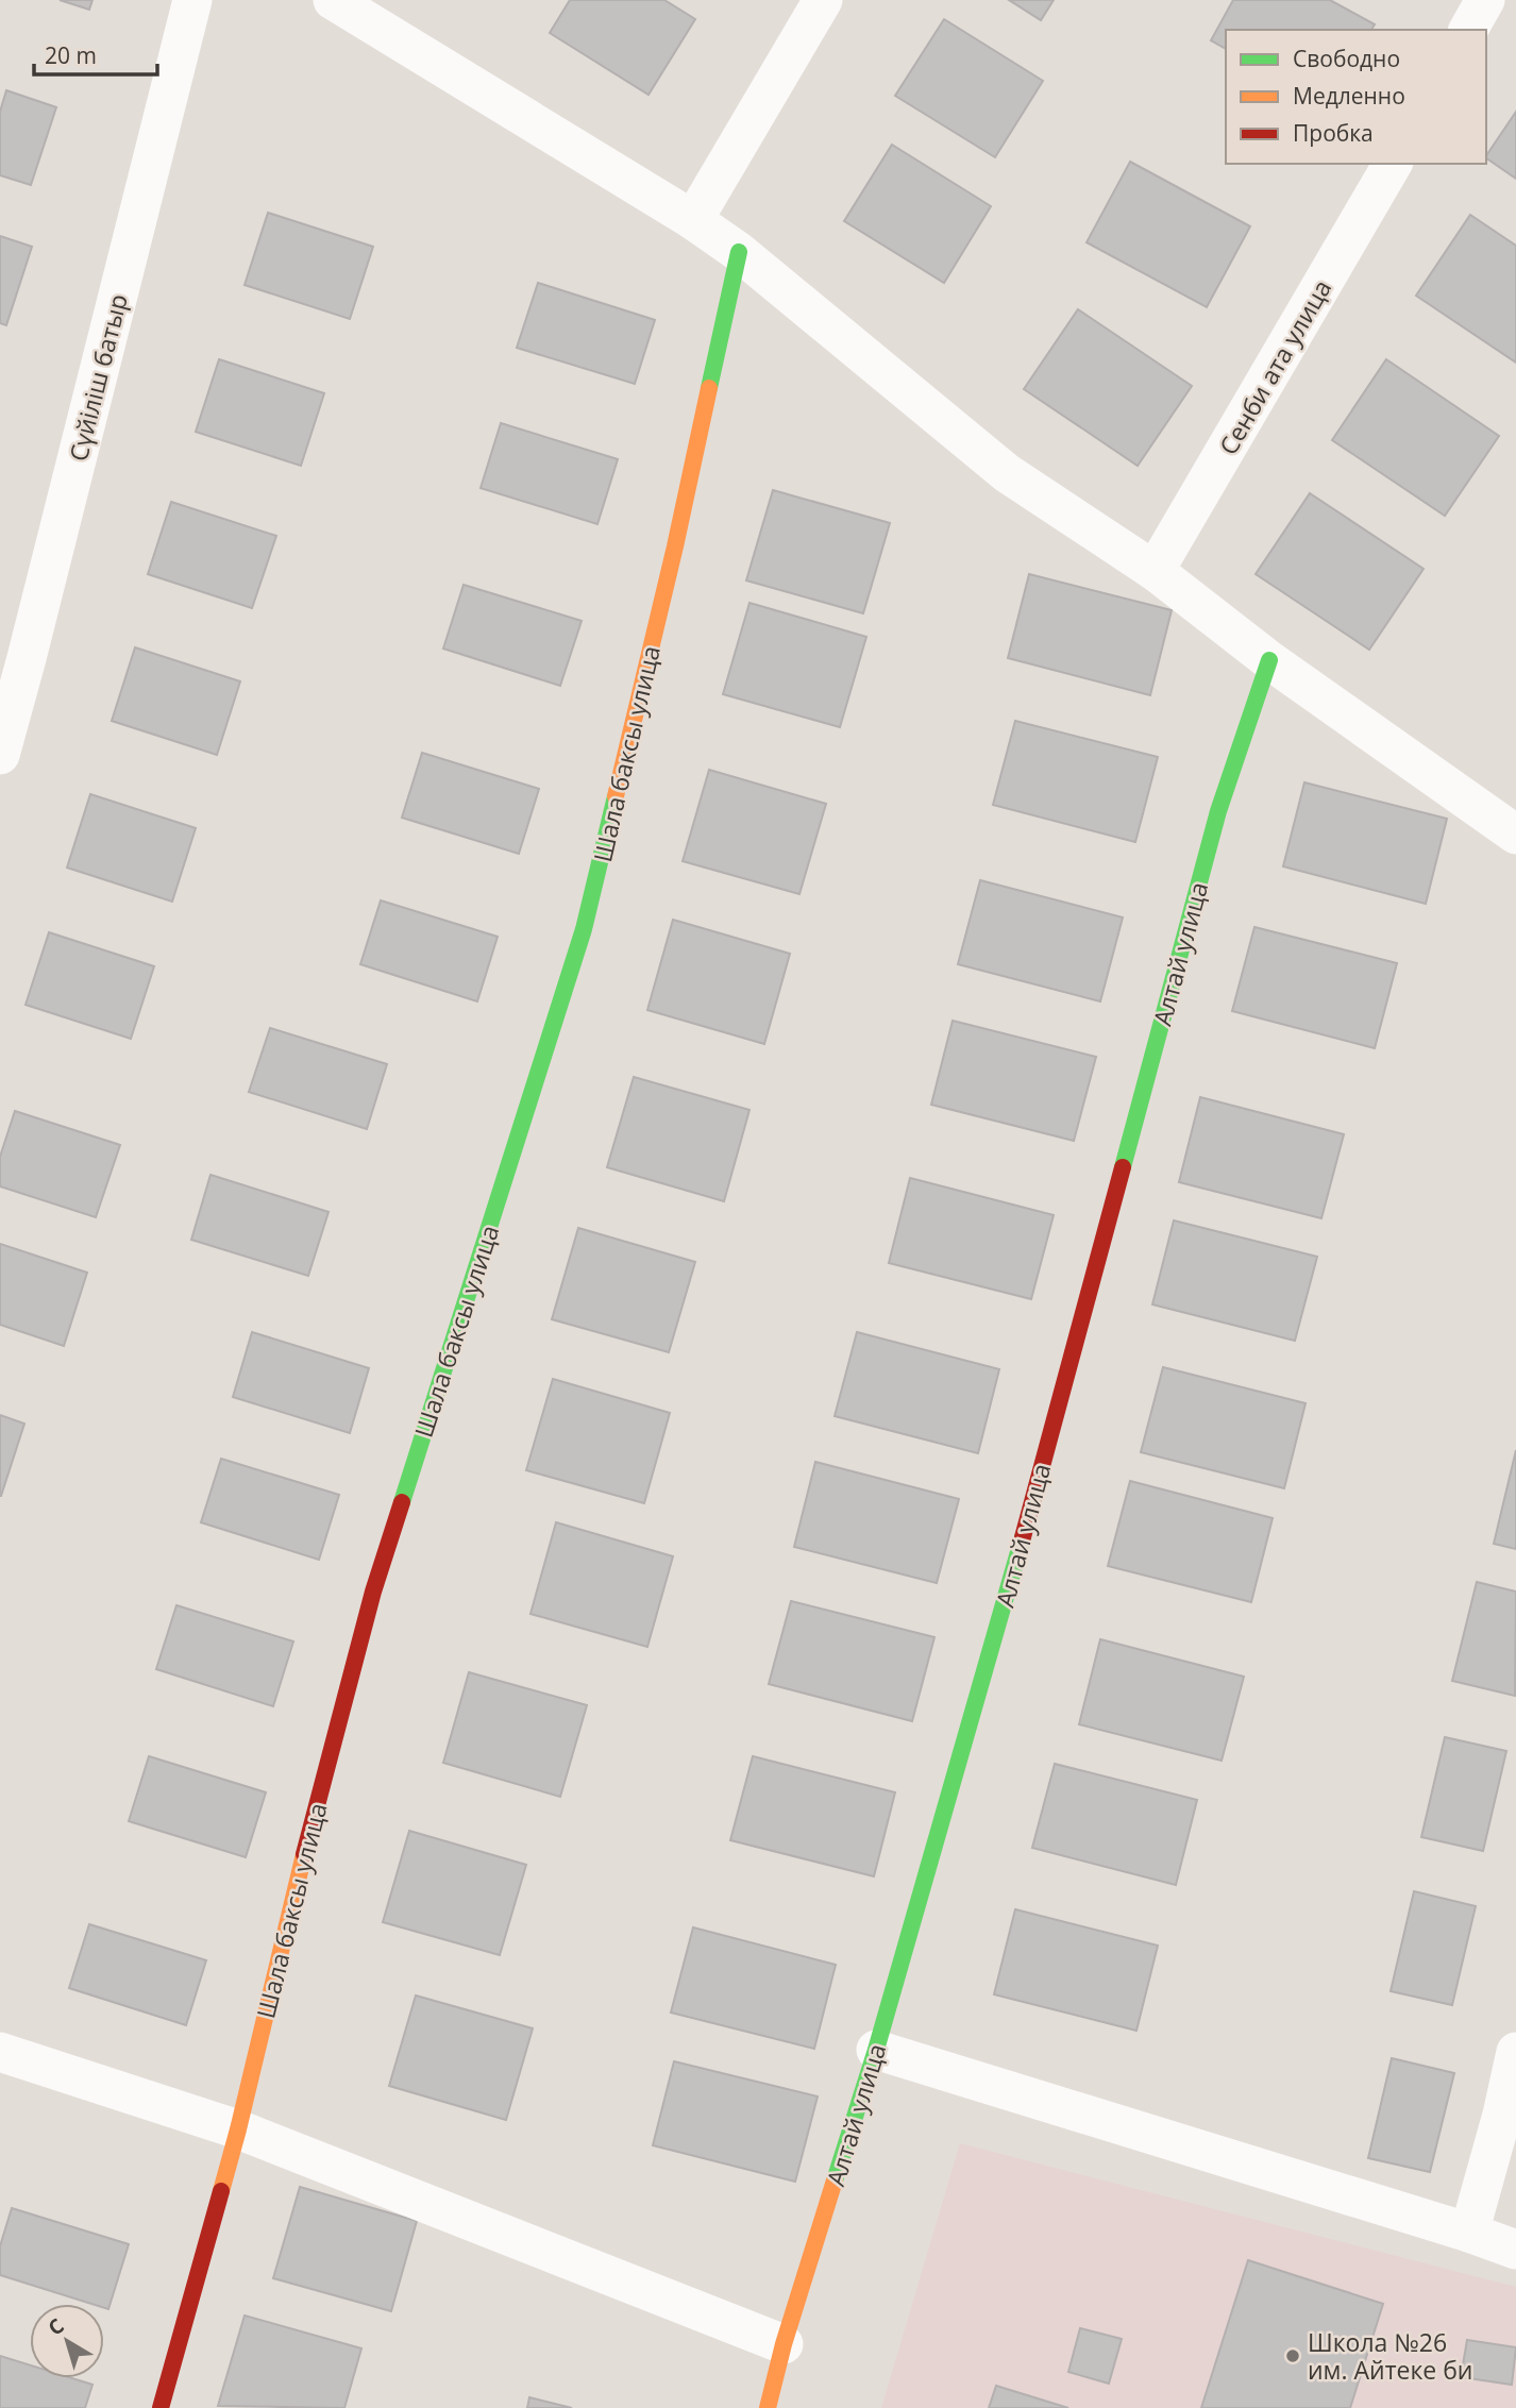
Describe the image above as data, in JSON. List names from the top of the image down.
{
  "streets": {
    "street": [
      "Сенби ата улица",
      "Сүйіліш батыр",
      "Шала баксы улица",
      "Алтай улица"
    ]
  },
  "places": ["Школа №26 им. Айтеке би"],
  "legend": ["Свободно", "Медленно", "Пробка"],
  "scale_bar": "20 m",
  "north": "top left"
}
